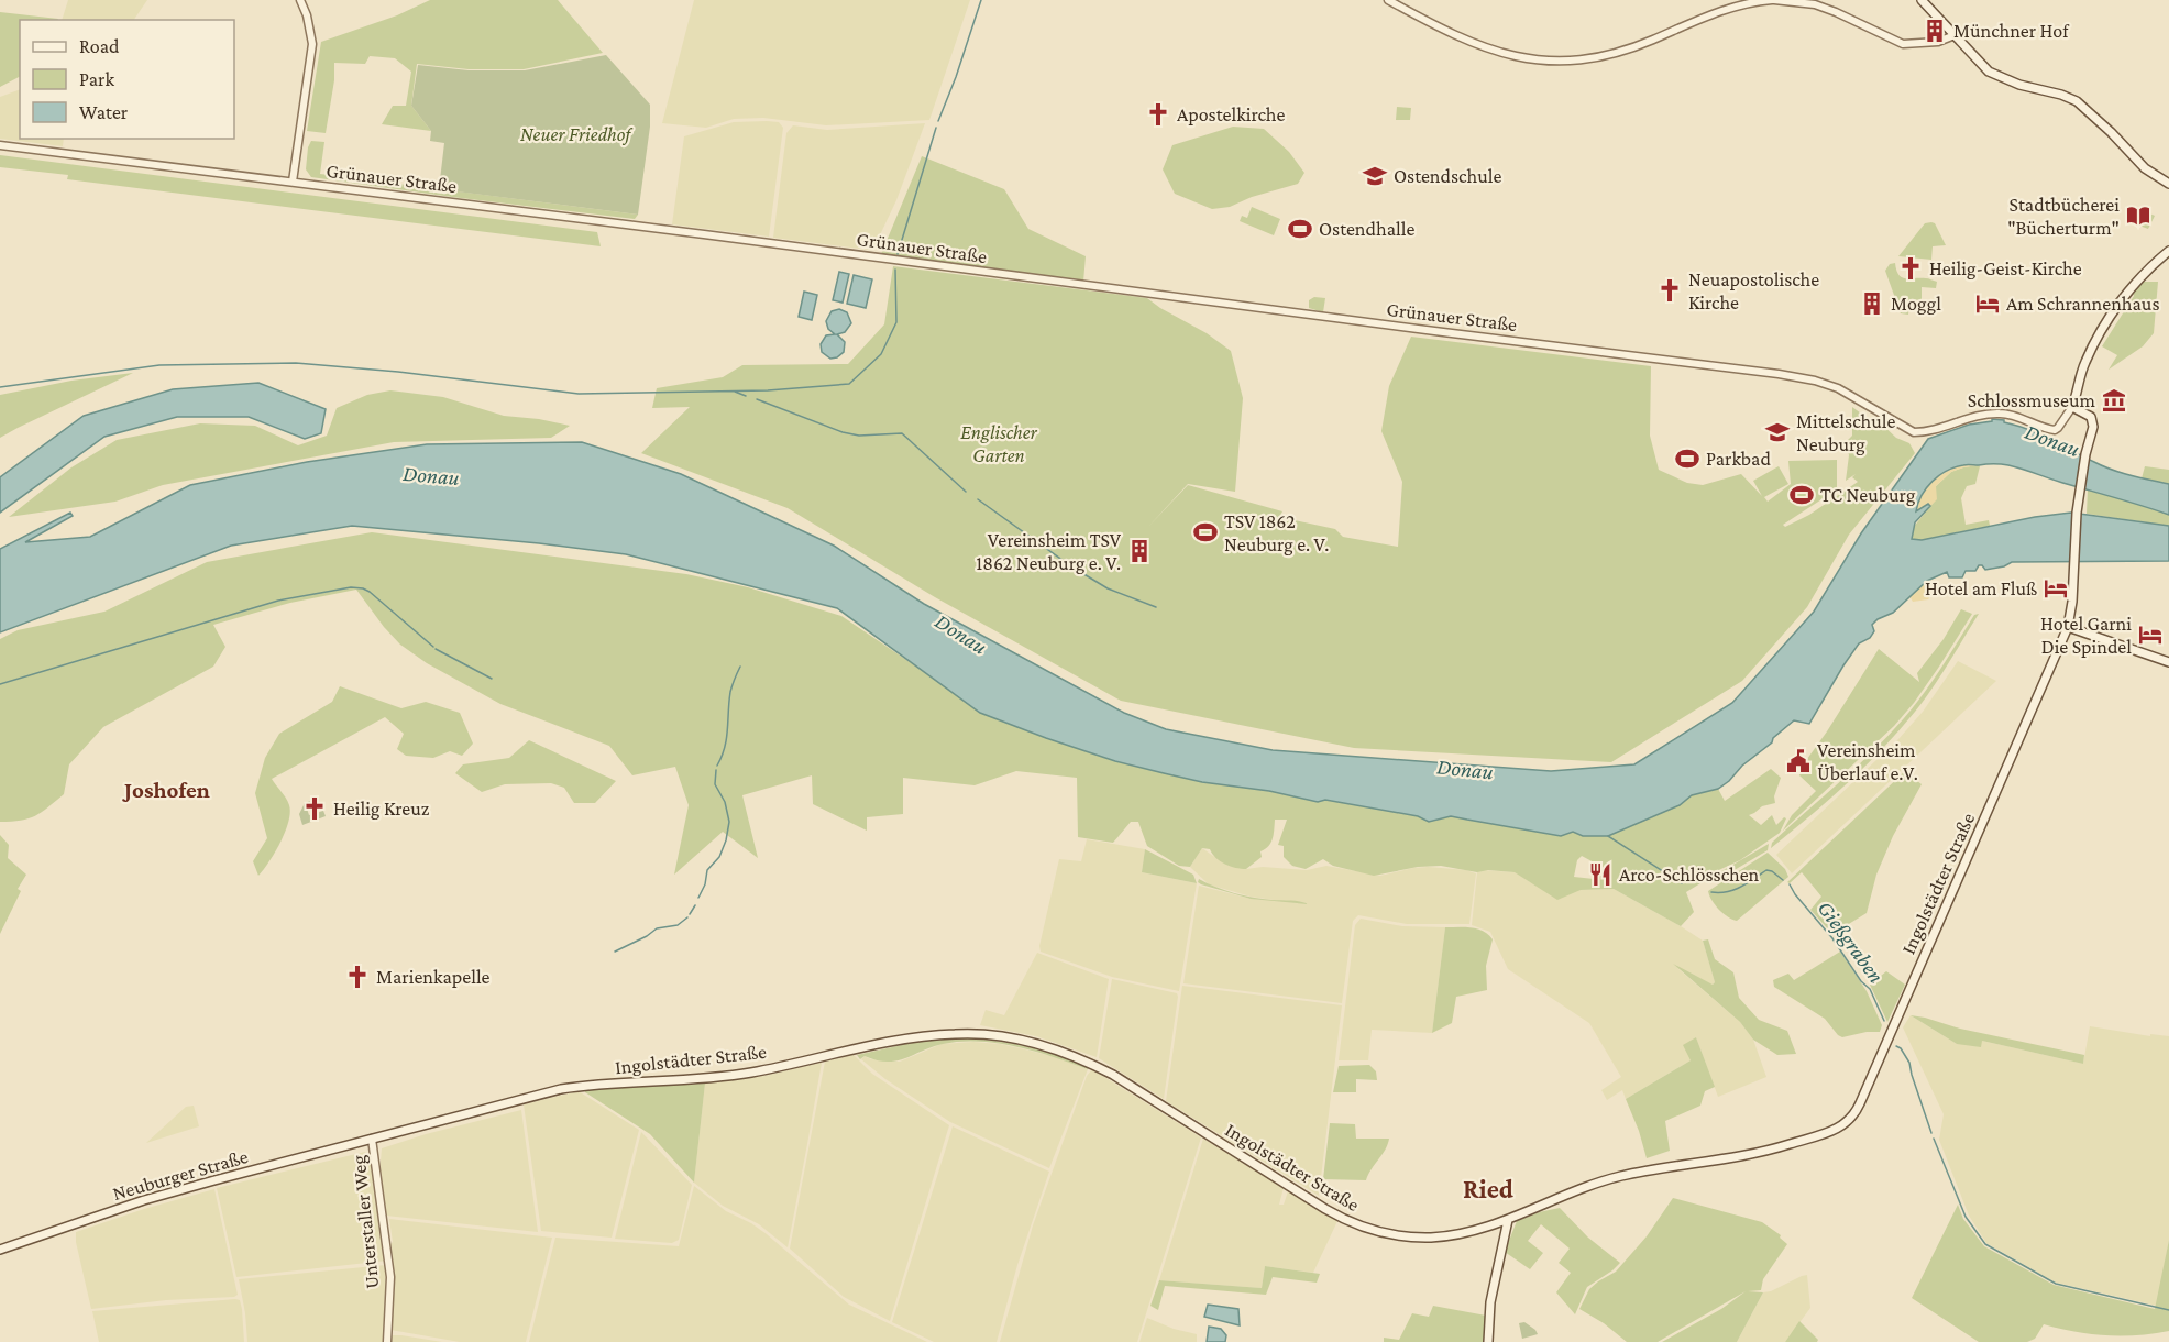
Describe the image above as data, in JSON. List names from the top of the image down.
{
  "streets": {
    "main road": ["Ingolstädter Straße", "Neuburger Straße"],
    "street": ["Grünauer Straße", "Unterstaller Weg"]
  },
  "crossings": [
    ["Grünauer Straße", "Ingolstädter Straße"],
    ["Ingolstädter Straße", "Neuburger Straße"],
    ["Ingolstädter Straße", "Unterstaller Weg"],
    ["Neuburger Straße", "Unterstaller Weg"]
  ],
  "districts": ["Joshofen", "Ried"],
  "water": ["Donau", "Gießgraben"],
  "parks": ["Neuer Friedhof", "Englischer Garten"],
  "places": {
    "building": ["Münchner Hof", "Moggl", "Vereinsheim TSV 1862 Neuburg e. V."],
    "church": [
      "Apostelkirche",
      "Heilig-Geist-Kirche",
      "Neuapostolische Kirche",
      "Heilig Kreuz",
      "Marienkapelle"
    ],
    "school or university": ["Ostendschule", "Mittelschule Neuburg"],
    "library": ["Stadtbücherei \"Bücherturm\""],
    "sports": [
      "Ostendhalle",
      "Parkbad",
      "TC Neuburg",
      "TSV 1862 Neuburg e. V."
    ],
    "hotel": ["Am Schrannenhaus", "Hotel am Fluß", "Hotel Garni Die Spindel"],
    "museum": ["Schlossmuseum"],
    "public building": ["Vereinsheim Überlauf e.V."],
    "restaurant": ["Arco-Schlösschen"]
  },
  "legend": ["Road", "Park", "Water"]
}
